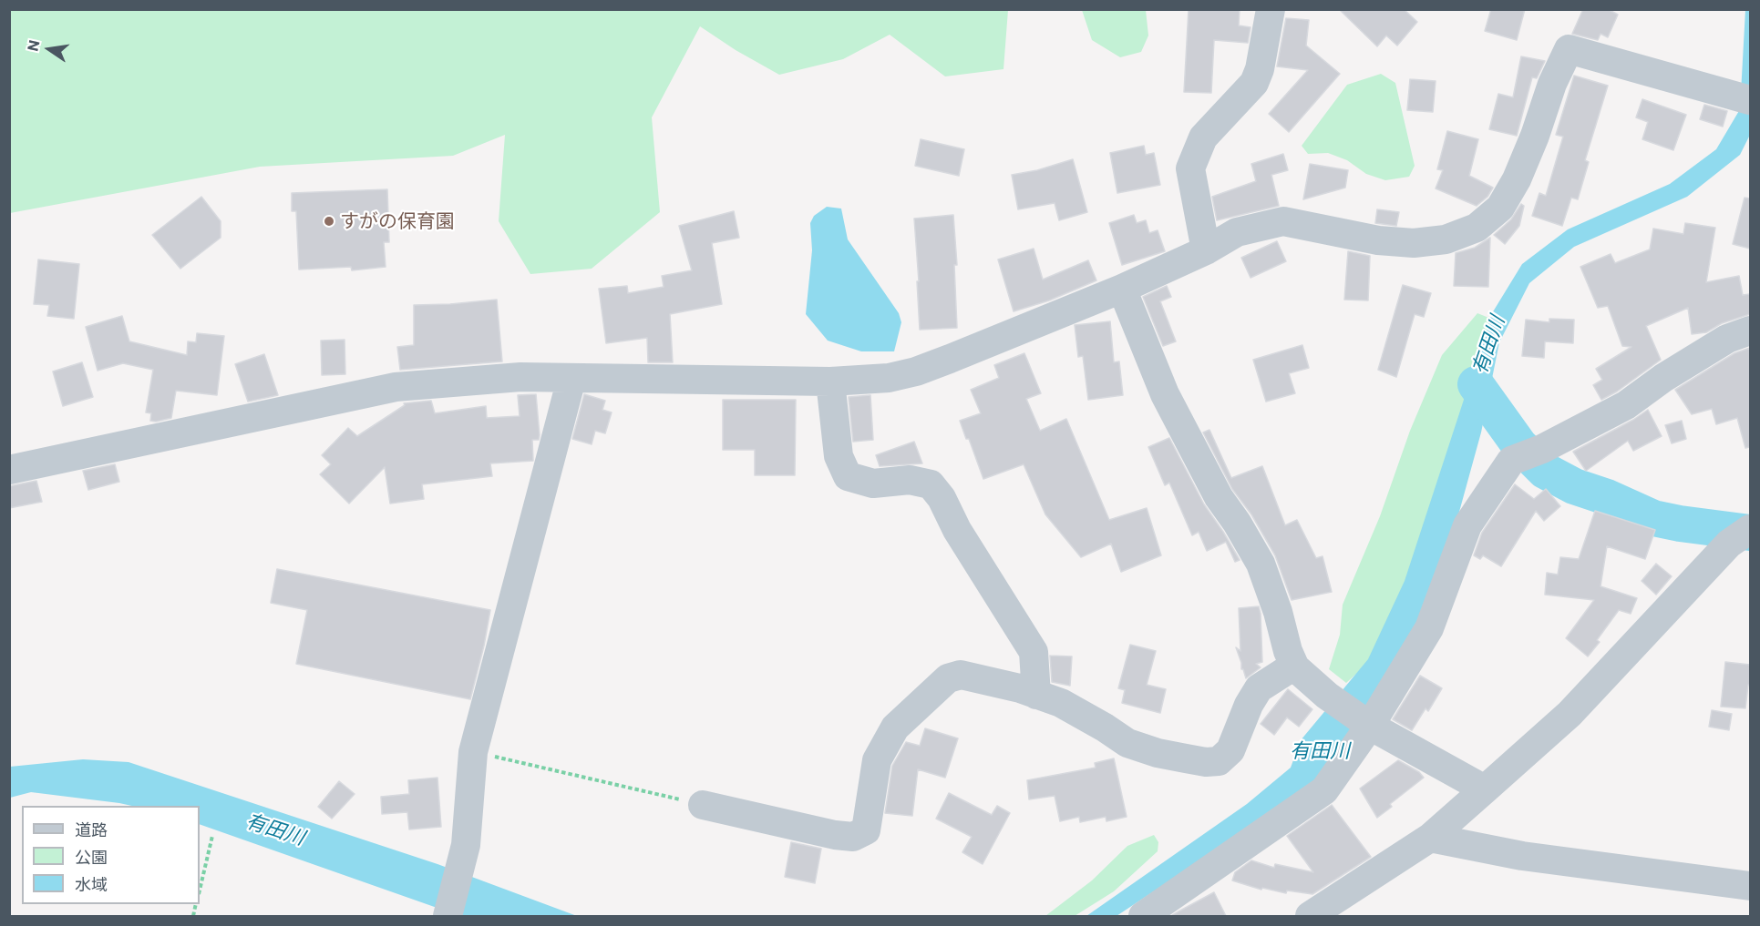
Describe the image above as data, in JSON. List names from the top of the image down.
{
  "water": ["有田川"],
  "places": ["すがの保育園"],
  "legend": ["道路", "公園", "水域"],
  "north": "left"
}
